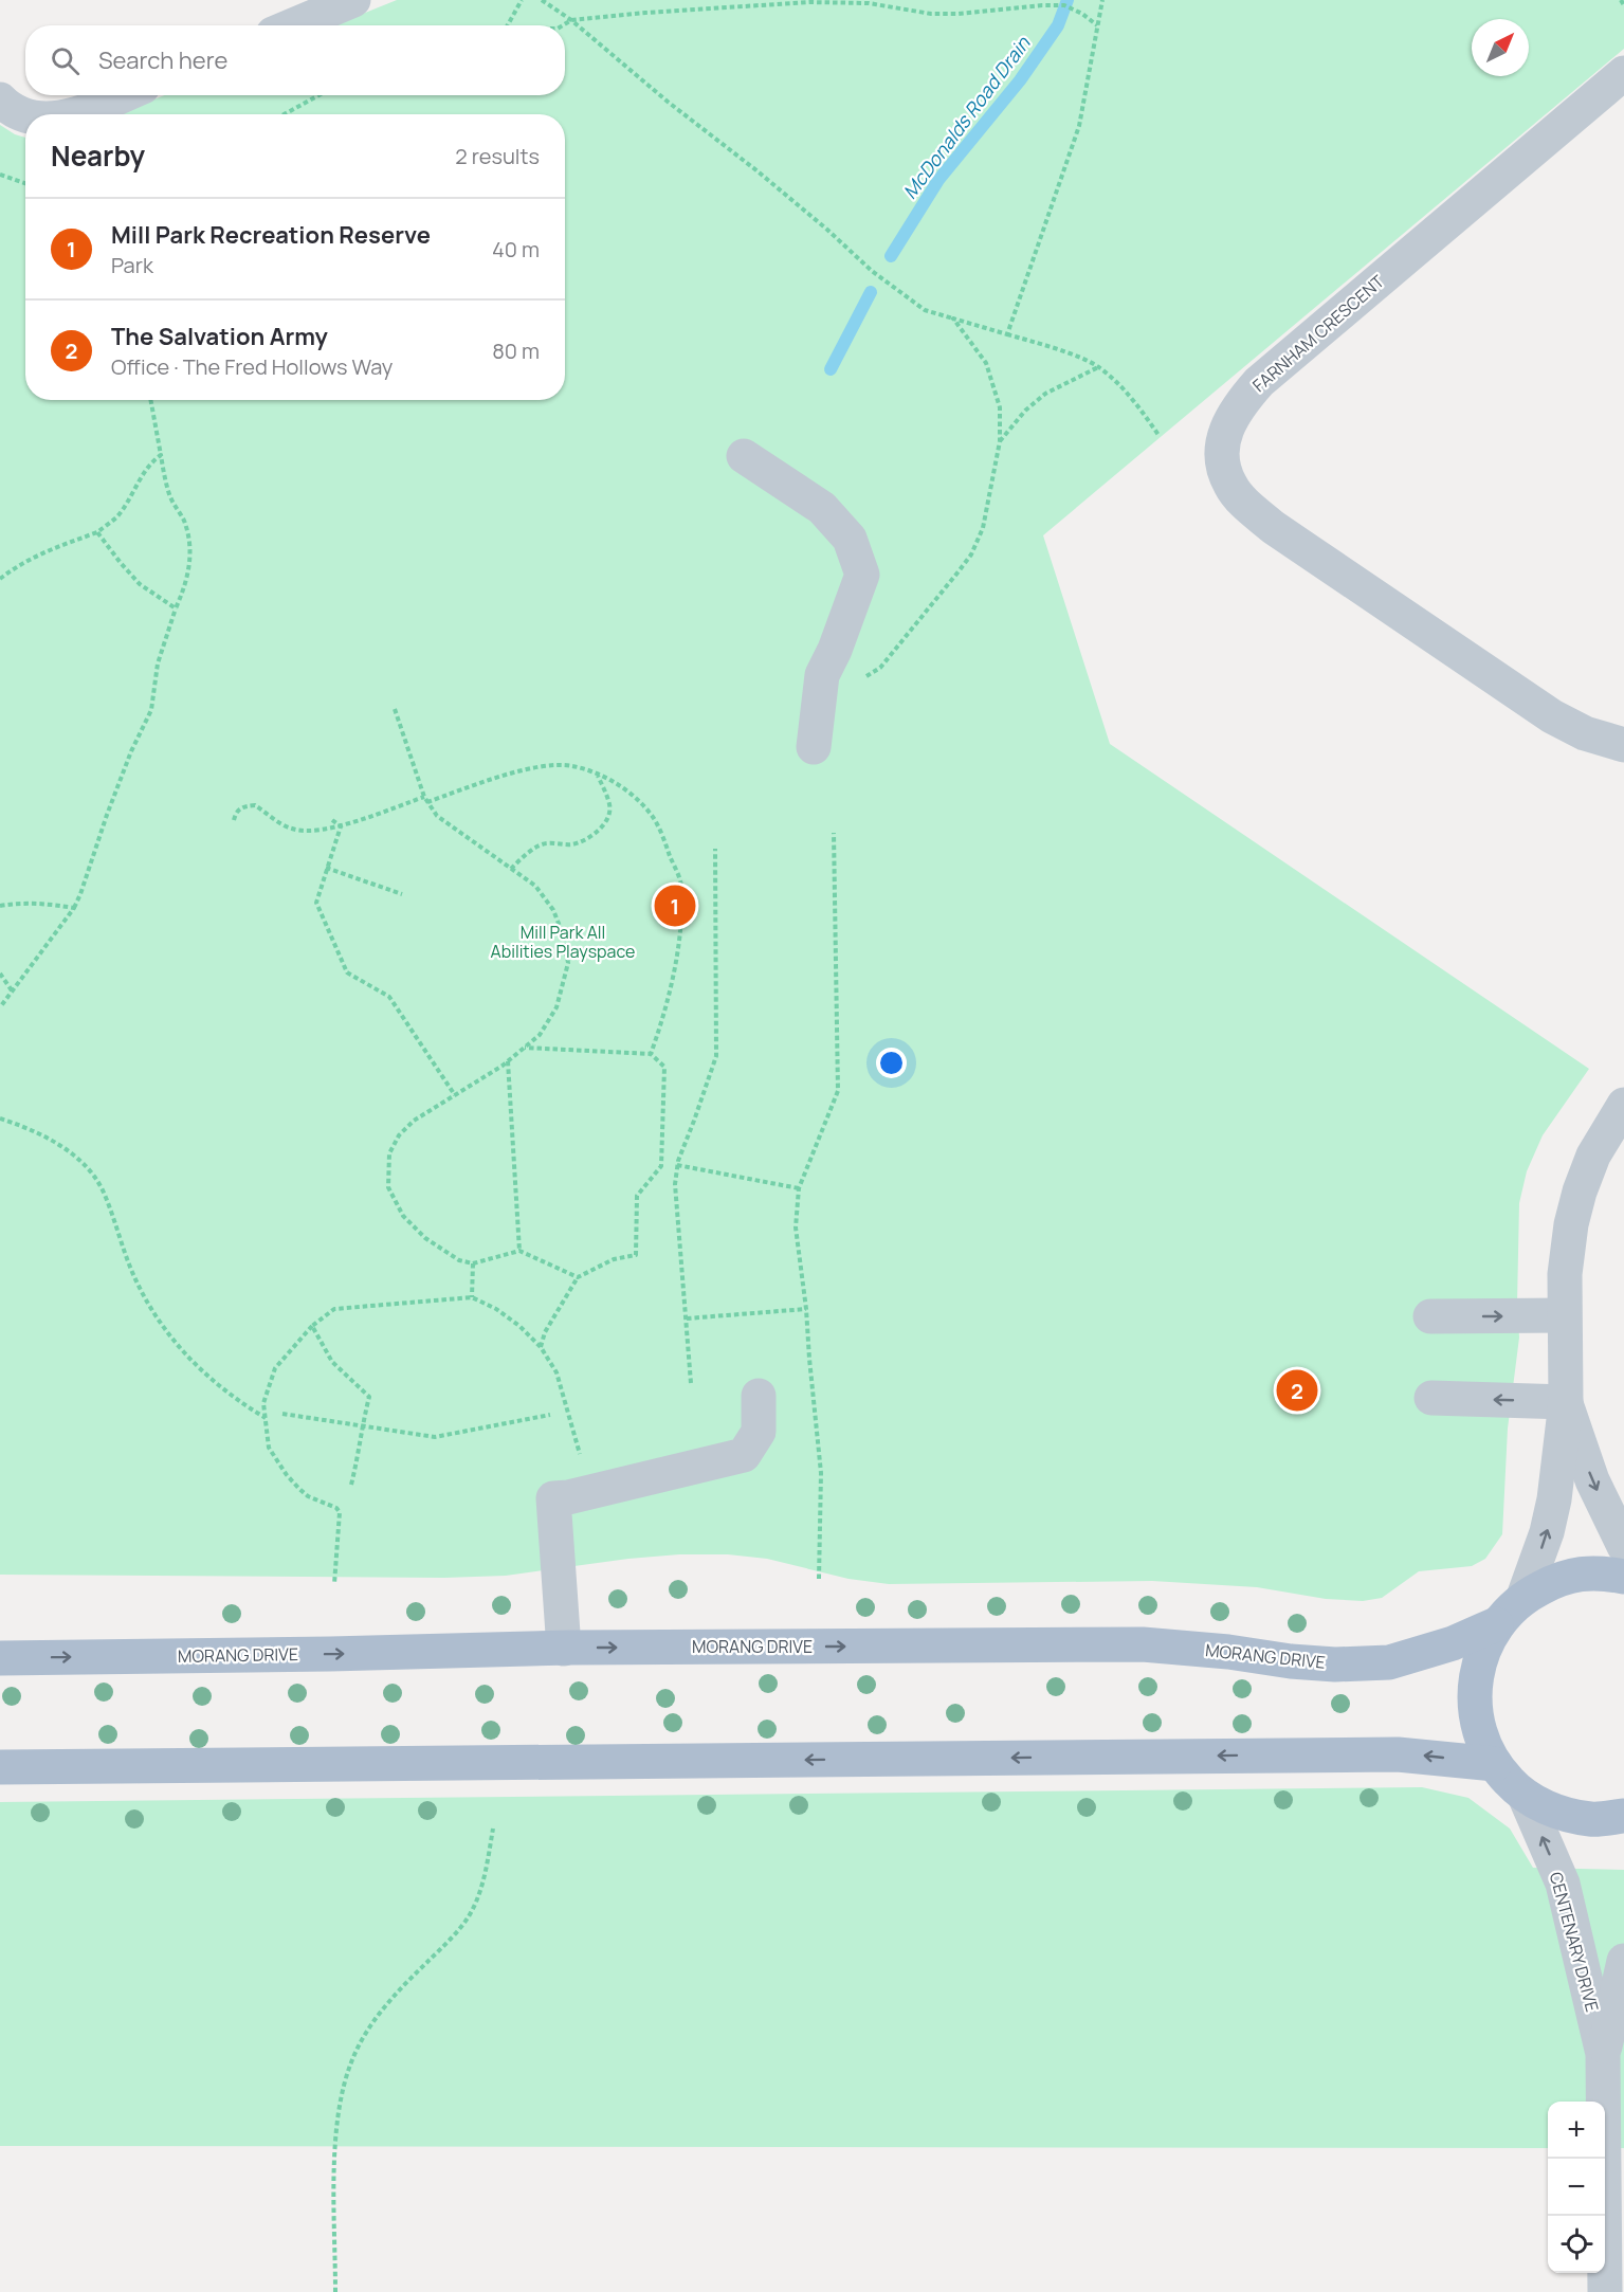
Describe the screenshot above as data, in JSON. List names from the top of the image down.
{
  "streets": {
    "main road": ["MORANG DRIVE"],
    "street": ["FARNHAM CRESCENT", "CENTENARY DRIVE"]
  },
  "one_way": ["CENTENARY DRIVE"],
  "water": ["McDonalds Road Drain"],
  "parks": ["Mill Park All Abilities Playspace"],
  "north": "top right",
  "page": {
    "search": "Search here",
    "heading": ["Nearby", "2 results"],
    "list": [
      {
        "mark": "1",
        "name": "Mill Park Recreation Reserve",
        "note": "Park",
        "value": "40 m"
      },
      {
        "mark": "2",
        "name": "The Salvation Army",
        "note": "Office · The Fred Hollows Way",
        "value": "80 m"
      }
    ],
    "pins": ["1", "2"],
    "map_buttons": ["+", "−"]
  }
}
